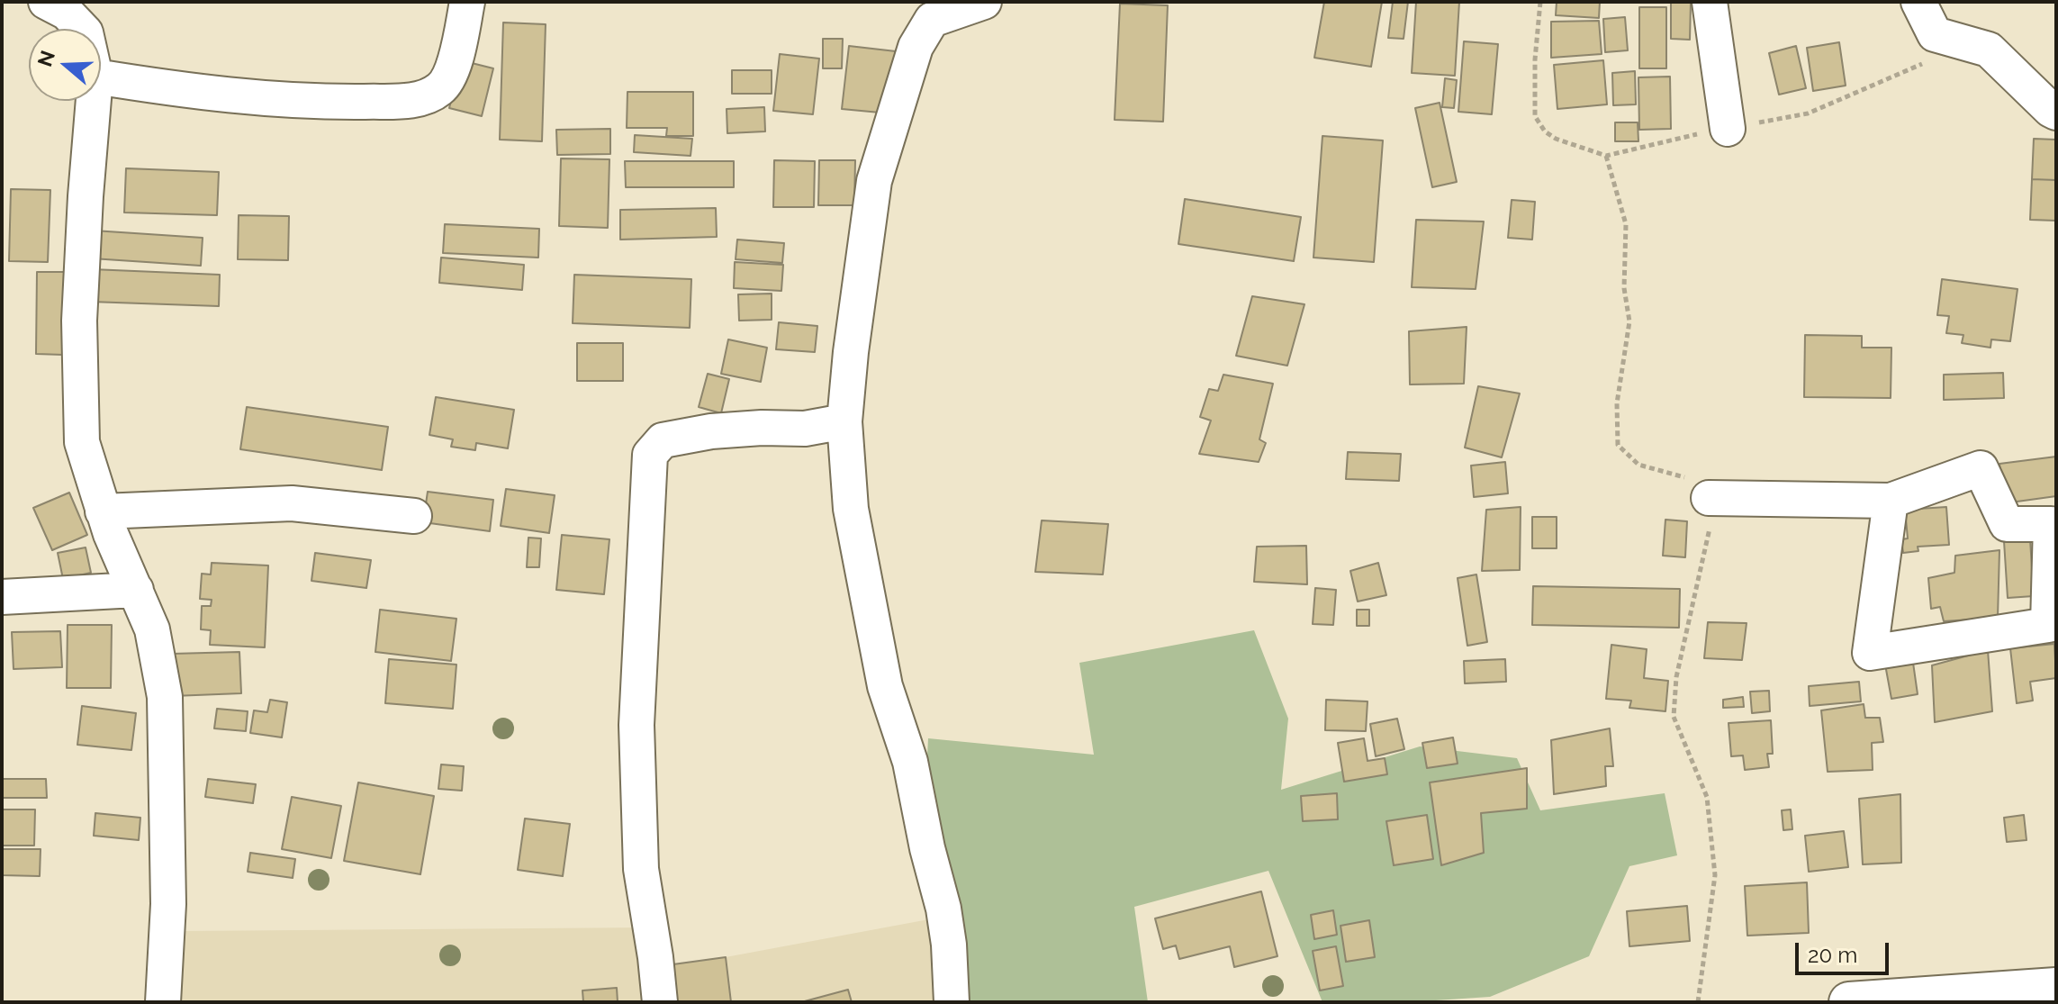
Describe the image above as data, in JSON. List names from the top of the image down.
{
  "scale_bar": "20 m",
  "north": "left"
}
